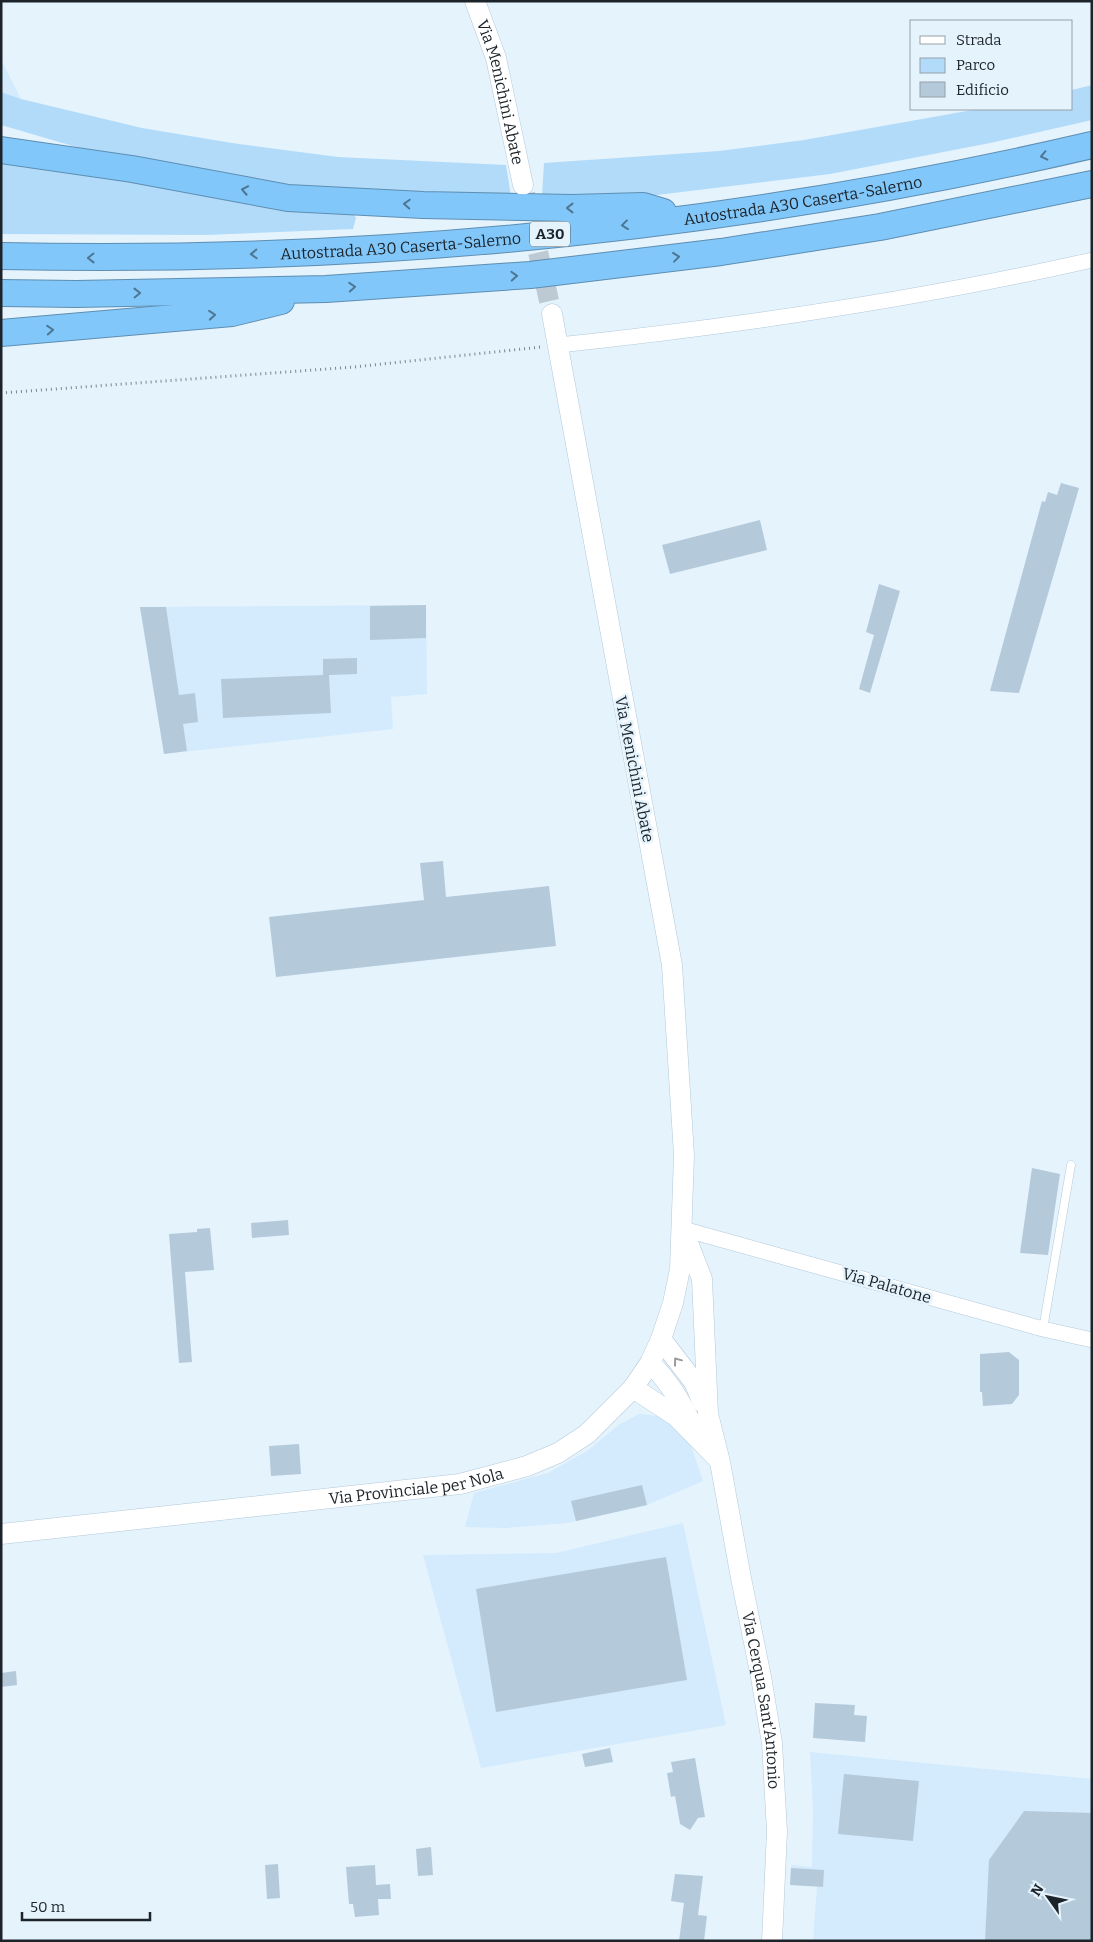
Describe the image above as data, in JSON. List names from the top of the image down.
{
  "streets": {
    "highway": ["Autostrada A30 Caserta-Salerno", "A30"],
    "street": [
      "Via Menichini Abate",
      "Via Palatone",
      "Via Provinciale per Nola",
      "Via Cerqua Sant'Antonio"
    ]
  },
  "crossings": [
    ["Via Menichini Abate", "Via Palatone"],
    ["Via Menichini Abate", "Via Provinciale per Nola"],
    ["Via Menichini Abate", "Via Cerqua Sant'Antonio"],
    ["Via Palatone", "Via Provinciale per Nola"],
    ["Via Palatone", "Via Cerqua Sant'Antonio"],
    ["Via Provinciale per Nola", "Via Cerqua Sant'Antonio"]
  ],
  "legend": ["Strada", "Parco", "Edificio"],
  "scale_bar": "50 m",
  "north": "top left"
}
